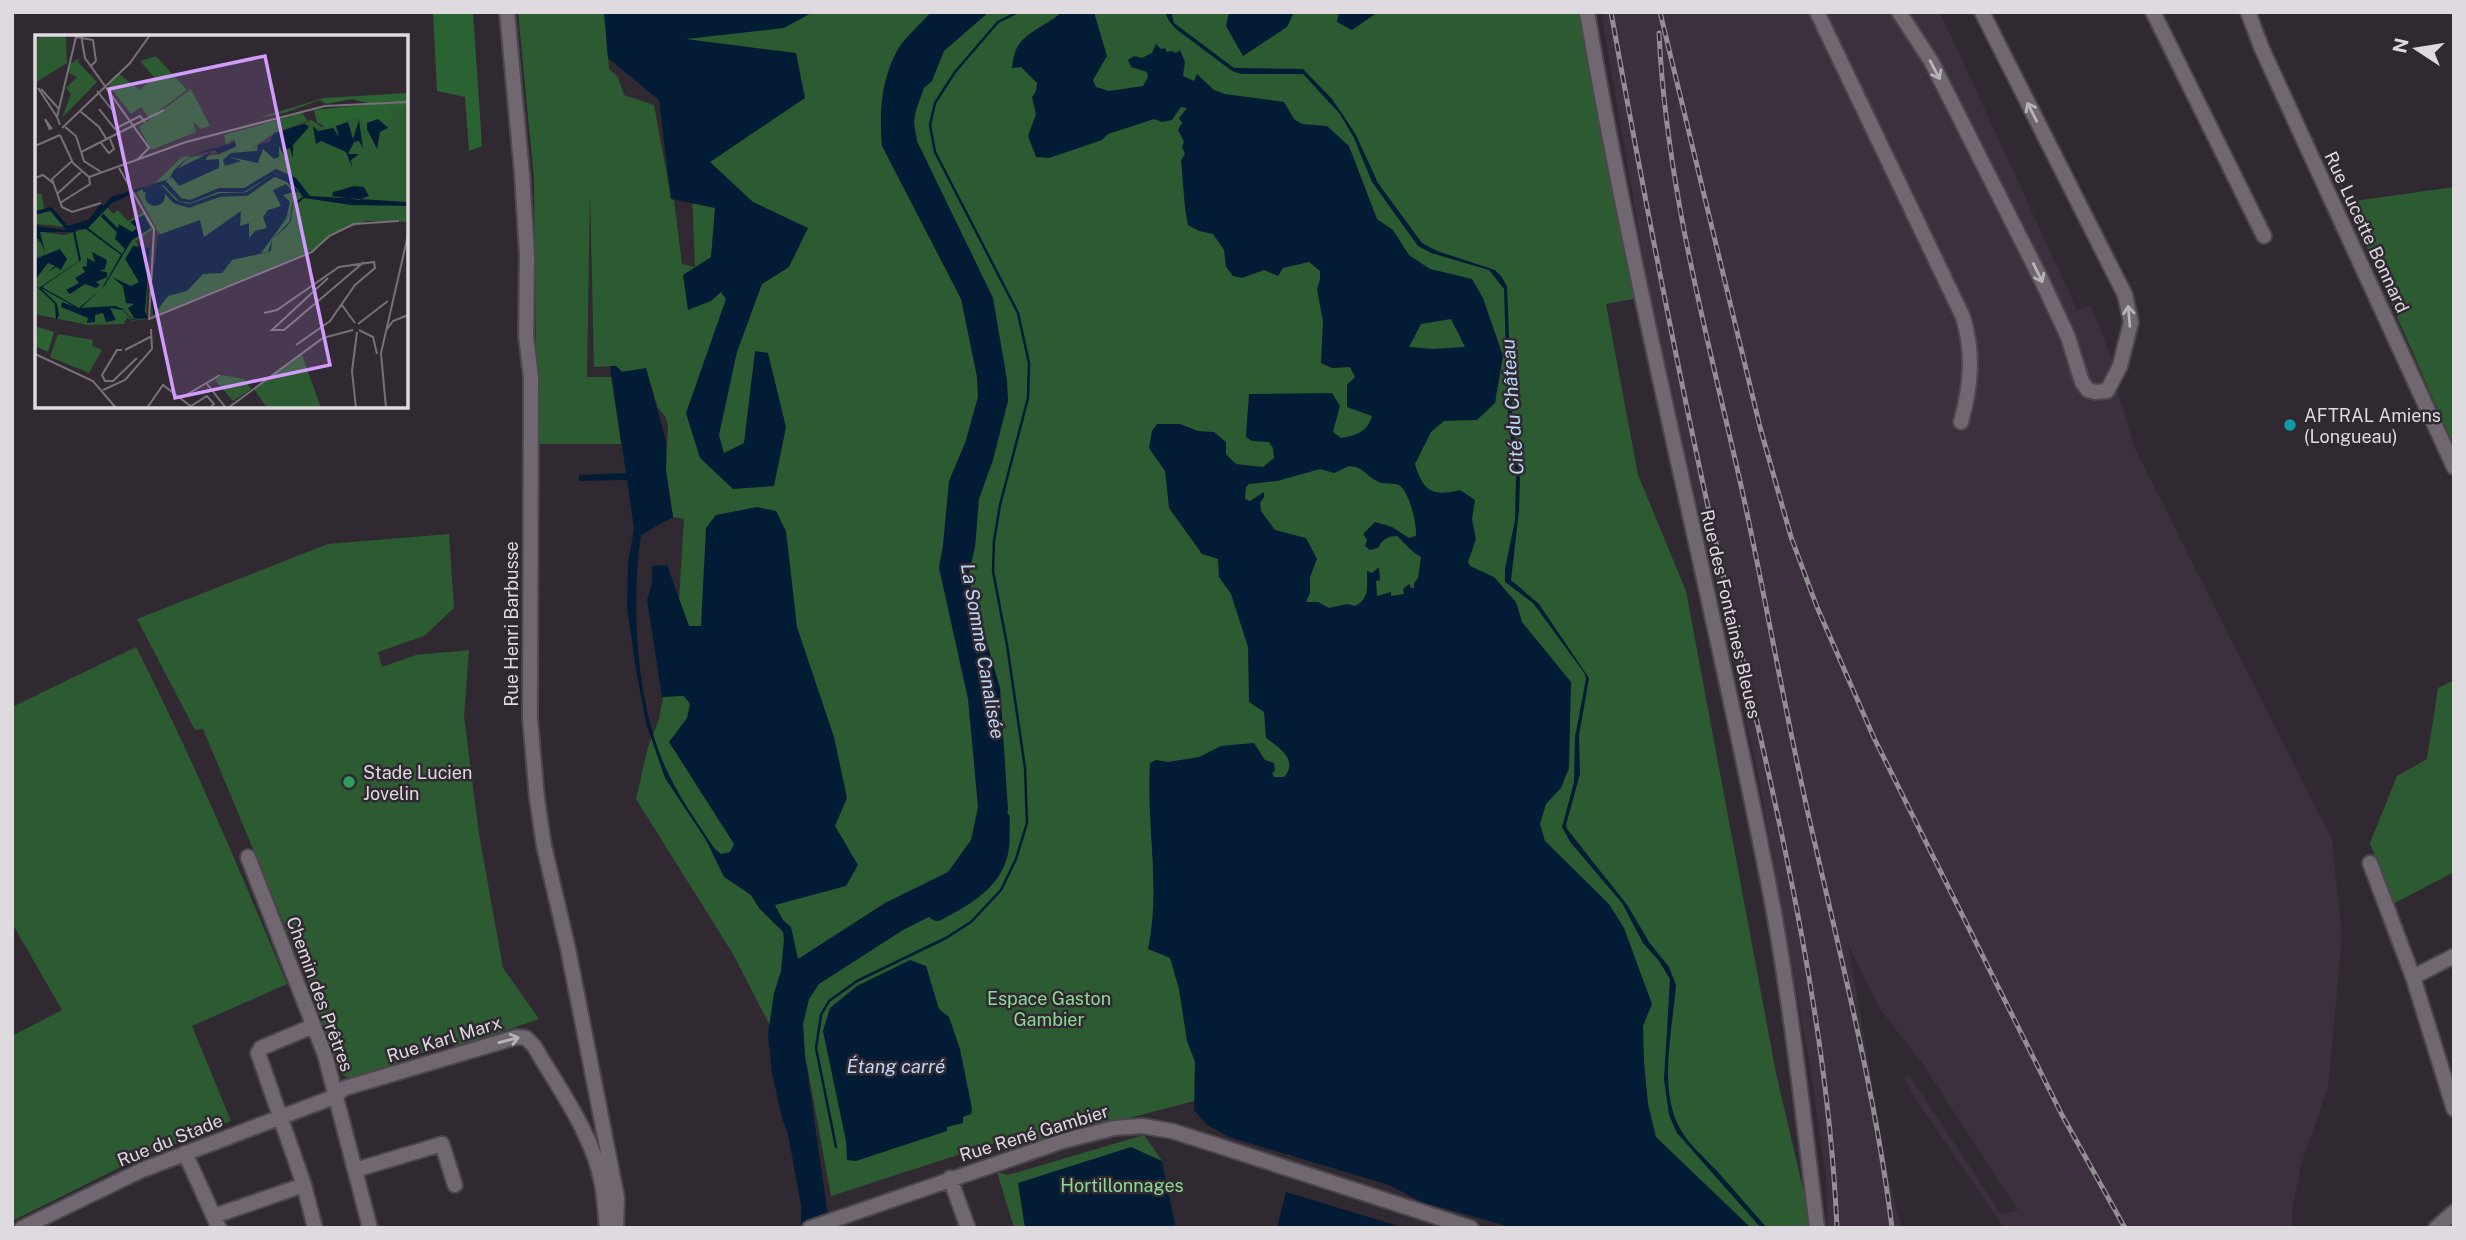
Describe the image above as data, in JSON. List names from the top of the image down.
{
  "streets": {
    "street": [
      "Rue Lucette Bonnard",
      "Rue des Fontaines Bleues",
      "Rue Henri Barbusse",
      "Chemin des Prêtres",
      "Rue Karl Marx",
      "Rue René Gambier",
      "Rue du Stade"
    ]
  },
  "crossings": [
    ["Chemin des Prêtres", "Rue Karl Marx"],
    ["Chemin des Prêtres", "Rue du Stade"],
    ["Rue Karl Marx", "Rue du Stade"]
  ],
  "water": ["Cité du Château", "La Somme Canalisée", "Étang carré"],
  "parks": ["Espace Gaston Gambier", "Hortillonnages"],
  "places": ["AFTRAL Amiens (Longueau)", "Stade Lucien Jovelin"],
  "north": "left"
}
